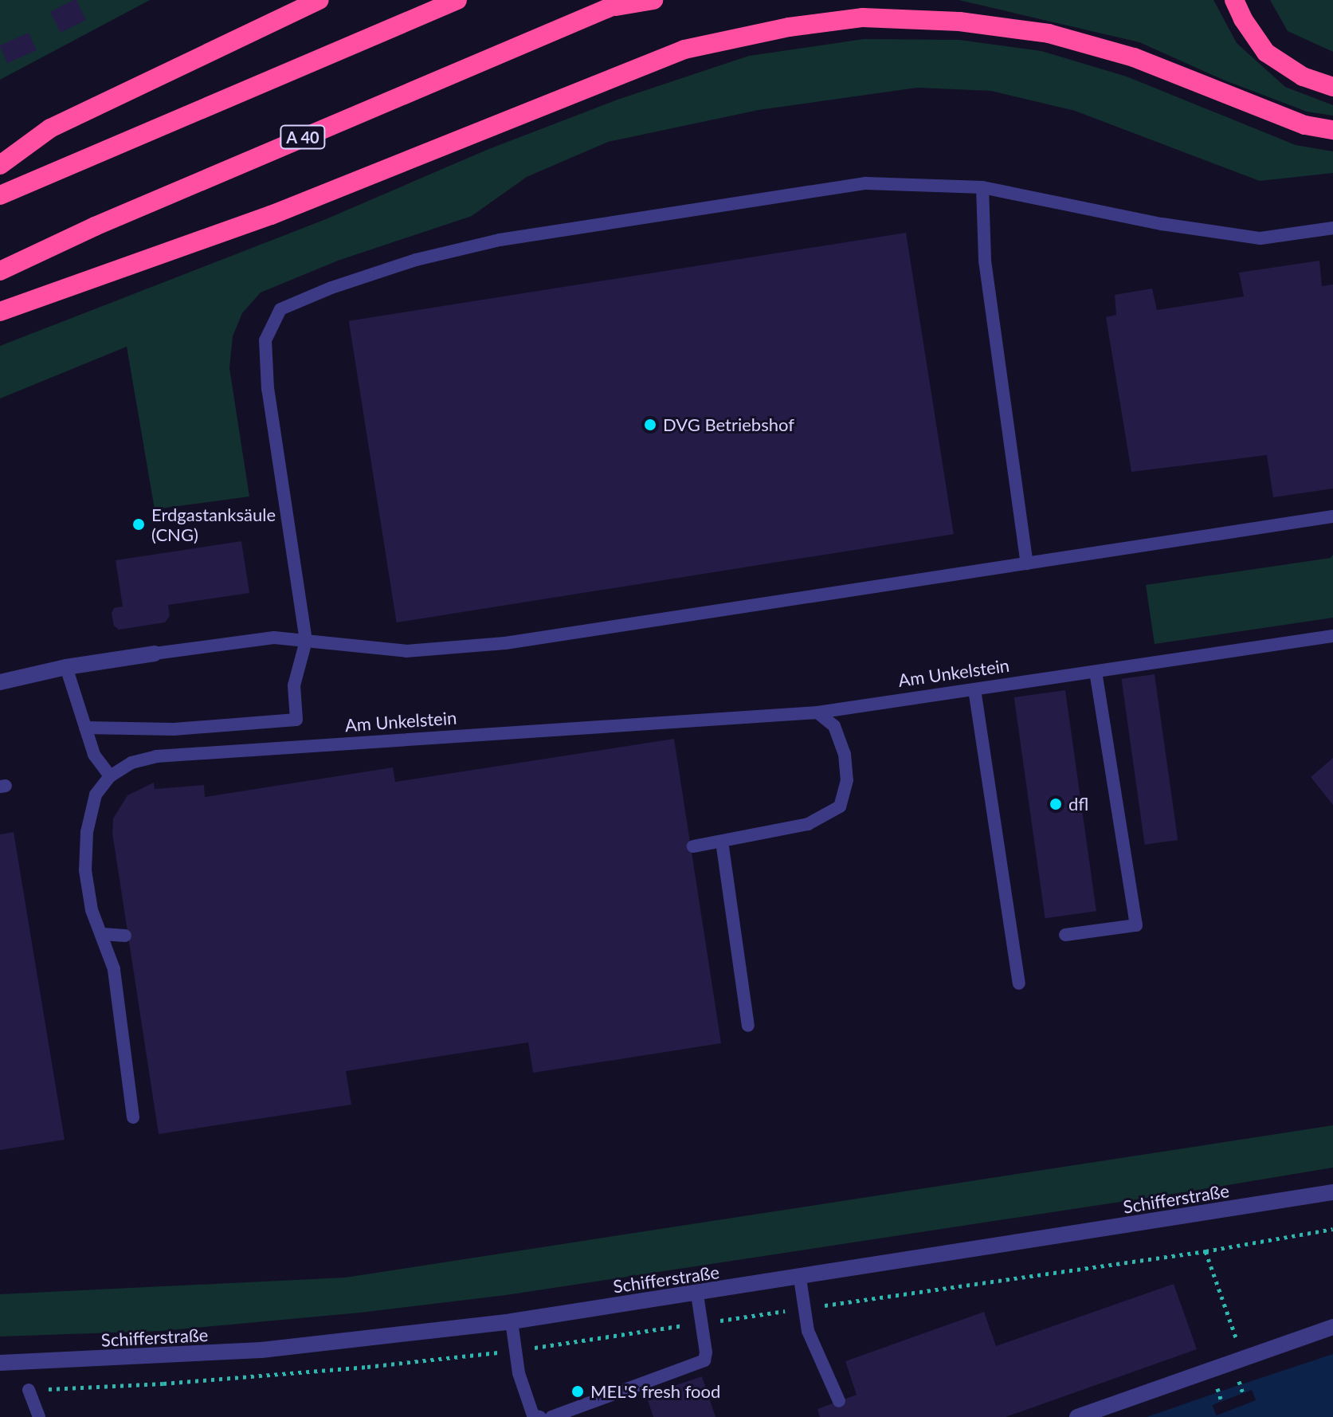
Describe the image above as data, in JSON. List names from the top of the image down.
{
  "streets": {
    "highway": ["A 40"],
    "street": ["Schifferstraße"],
    "lane": ["Am Unkelstein"]
  },
  "places": [
    "DVG Betriebshof",
    "Erdgastanksäule (CNG)",
    "dfl",
    "MEL'S fresh food"
  ]
}
